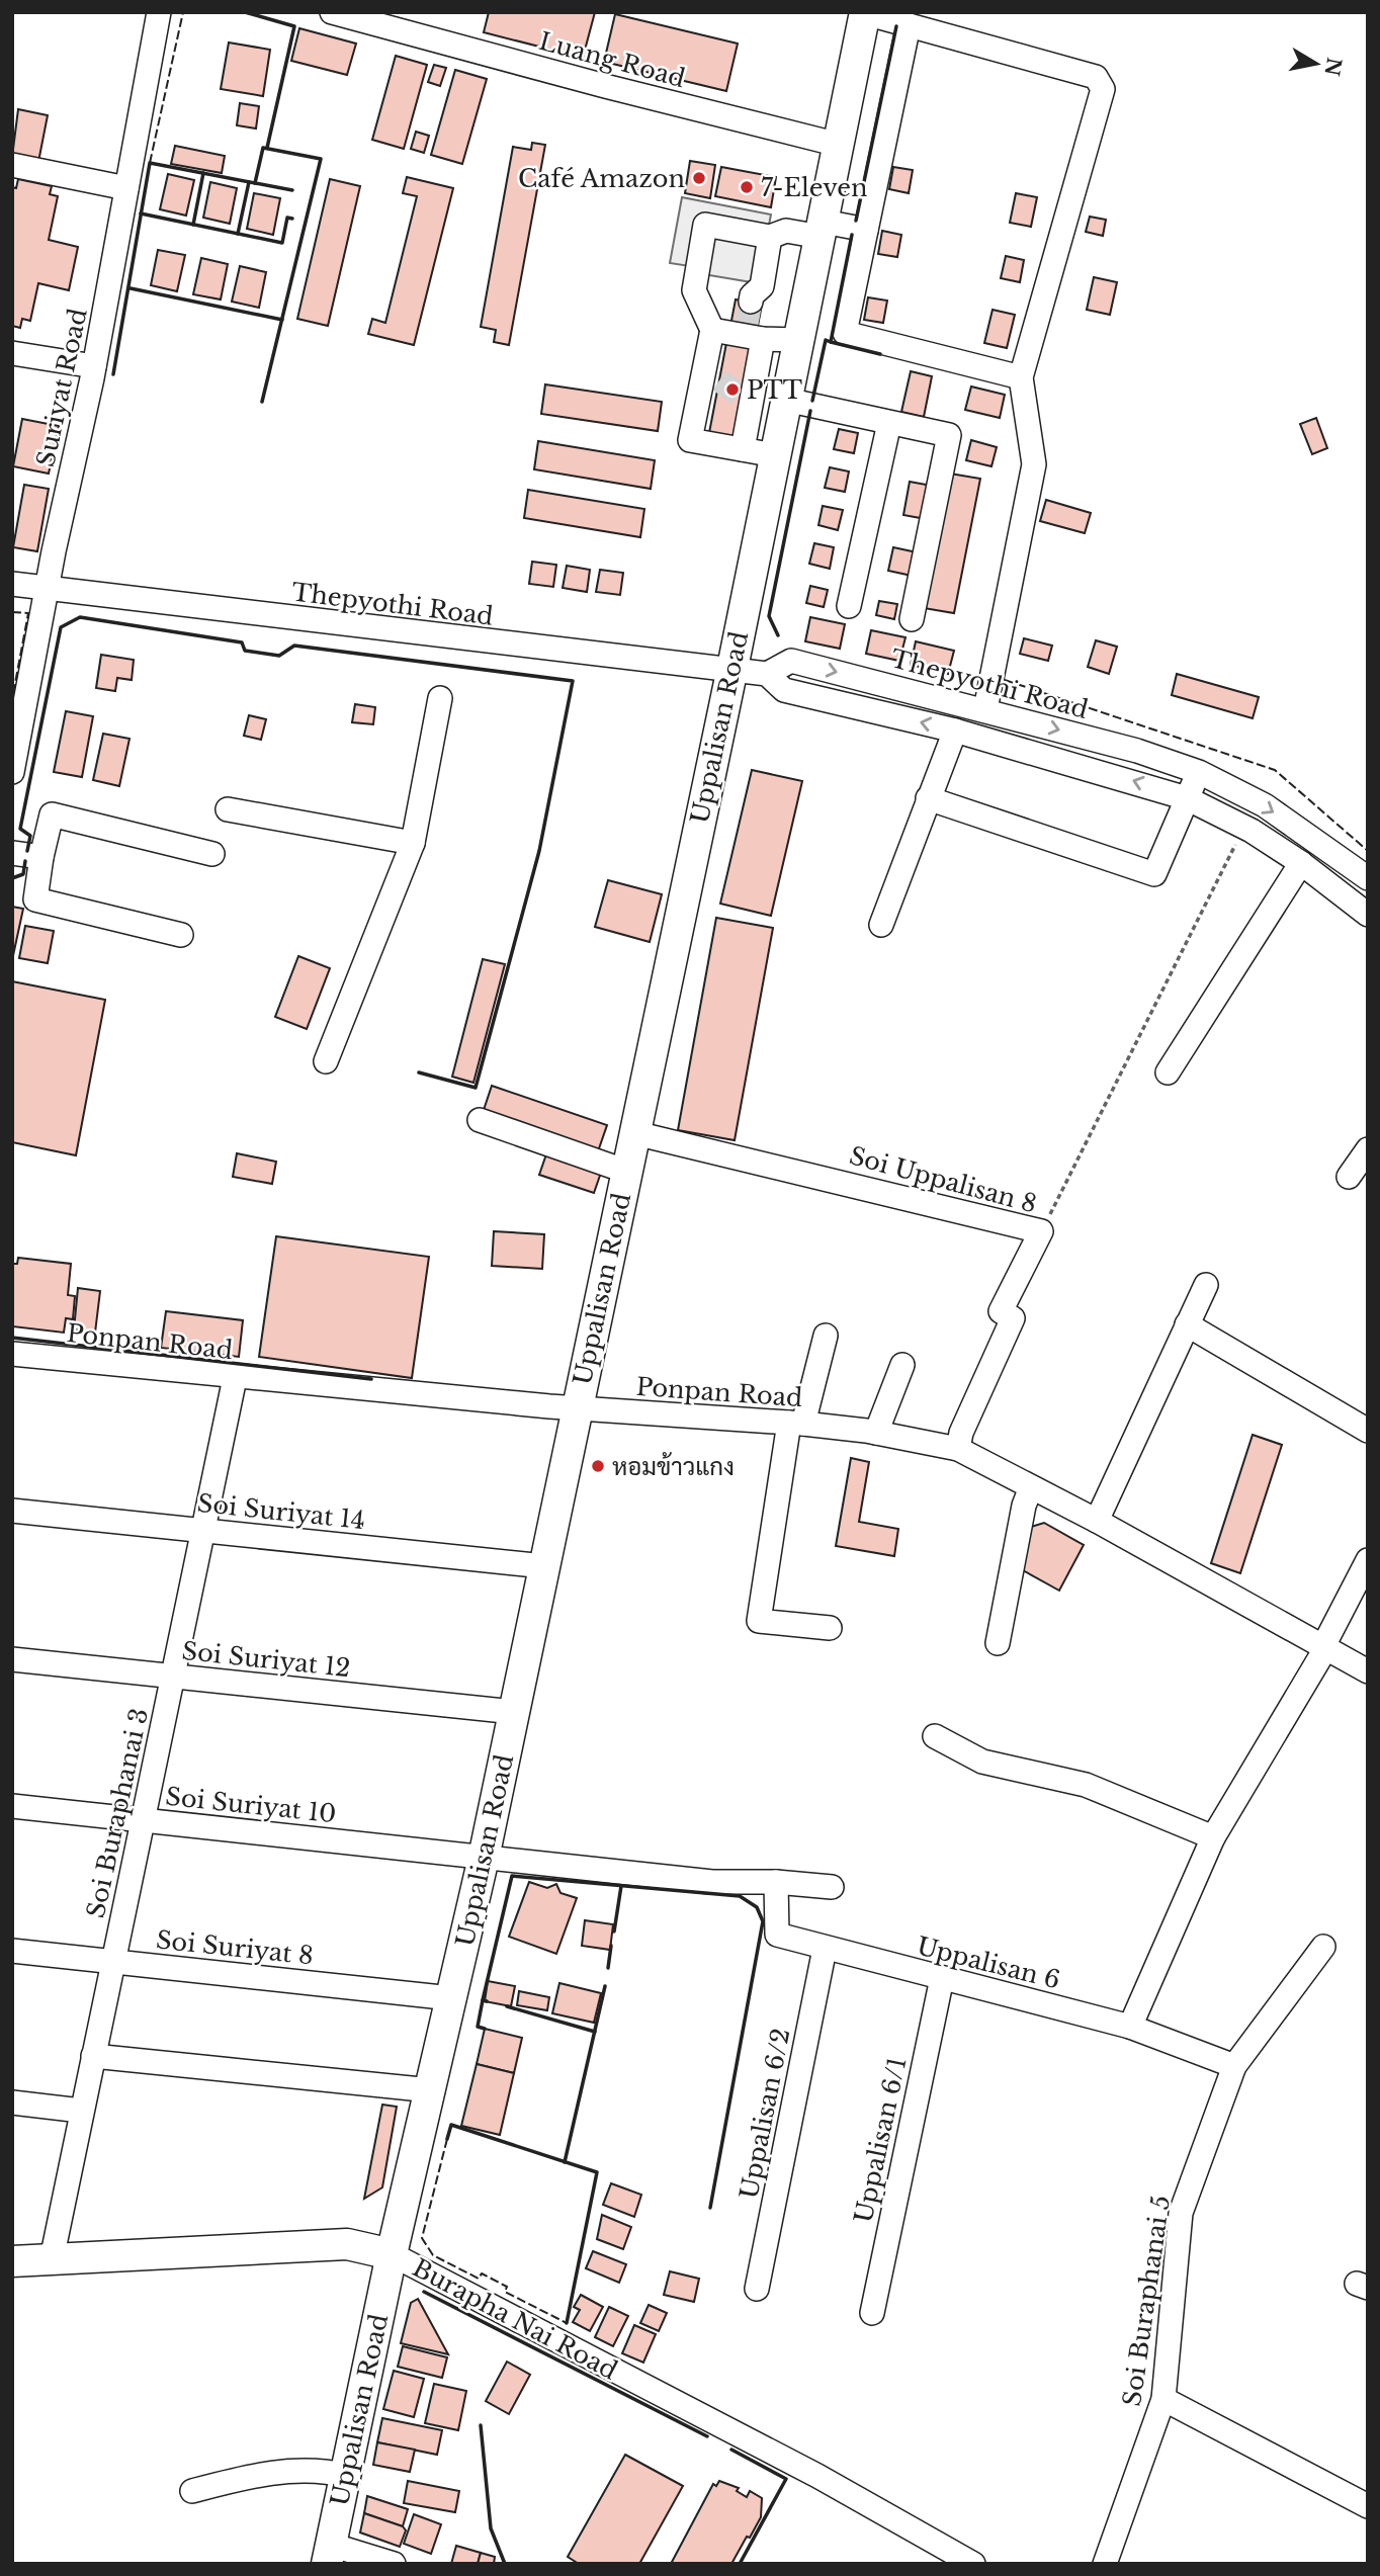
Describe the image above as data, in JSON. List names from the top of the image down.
{
  "streets": {
    "main road": ["Uppalisan Road", "Burapha Nai Road"],
    "street": [
      "Luang Road",
      "Suriyat Road",
      "Thepyothi Road",
      "Soi Uppalisan 8",
      "Ponpan Road",
      "Soi Suriyat 14",
      "Soi Suriyat 12",
      "Soi Suriyat 10",
      "Soi Buraphanai 3",
      "Soi Suriyat 8",
      "Uppalisan 6",
      "Uppalisan 6/2",
      "Uppalisan 6/1",
      "Soi Buraphanai 5"
    ]
  },
  "crossings": [
    ["Luang Road", "Uppalisan Road"],
    ["Suriyat Road", "Thepyothi Road"],
    ["Thepyothi Road", "Uppalisan Road"],
    ["Uppalisan Road", "Soi Uppalisan 8"],
    ["Uppalisan Road", "Ponpan Road"],
    ["Uppalisan Road", "Soi Suriyat 14"],
    ["Uppalisan Road", "Soi Suriyat 12"],
    ["Uppalisan Road", "Soi Suriyat 10"],
    ["Uppalisan Road", "Soi Suriyat 8"],
    ["Uppalisan Road", "Burapha Nai Road"],
    ["Soi Uppalisan 8", "Ponpan Road"],
    ["Ponpan Road", "Soi Buraphanai 3"],
    ["Soi Suriyat 14", "Soi Buraphanai 3"],
    ["Soi Suriyat 12", "Soi Buraphanai 3"],
    ["Soi Suriyat 10", "Soi Buraphanai 3"],
    ["Soi Buraphanai 3", "Soi Suriyat 8"],
    ["Soi Buraphanai 3", "Burapha Nai Road"],
    ["Uppalisan 6", "Uppalisan 6/2"],
    ["Uppalisan 6", "Uppalisan 6/1"],
    ["Uppalisan 6", "Soi Buraphanai 5"]
  ],
  "places": [
    "Café Amazon",
    "7-Eleven",
    "PTT",
    "หอมข้าวแกง"
  ],
  "north": "right"
}
